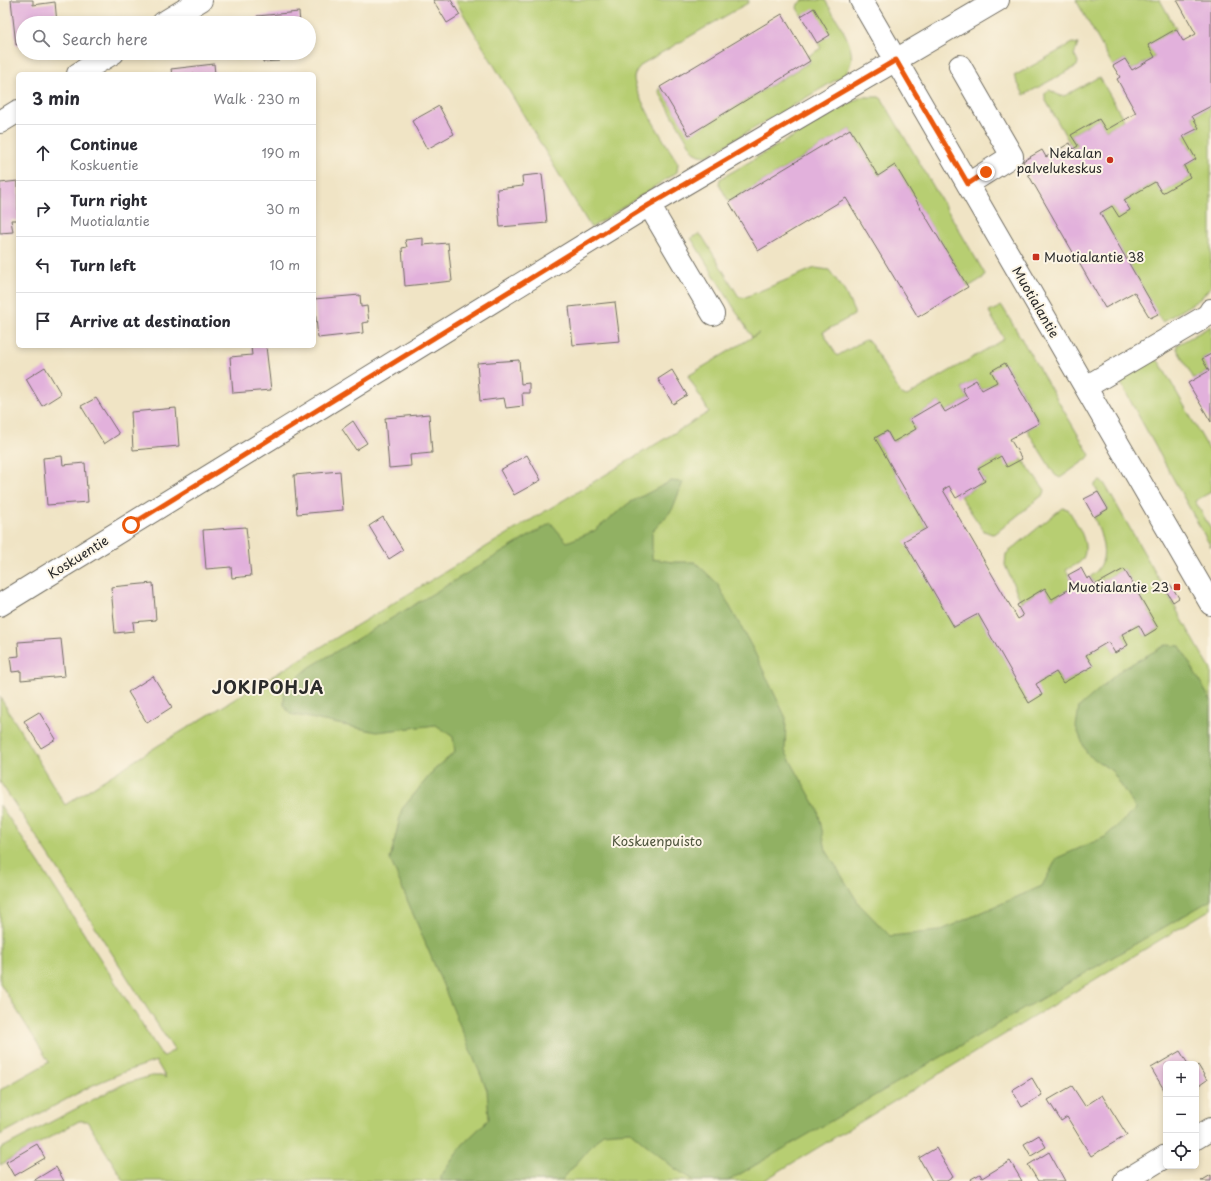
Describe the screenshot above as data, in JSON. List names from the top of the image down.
{
  "streets": {
    "street": ["Muotialantie", "Koskuentie"]
  },
  "crossings": [
    ["Muotialantie", "Koskuentie"]
  ],
  "districts": ["JOKIPOHJA"],
  "parks": ["Koskuenpuisto"],
  "places": {
    "other": ["Nekalan palvelukeskus"],
    "transit": ["Muotialantie 38", "Muotialantie 23"]
  },
  "page": {
    "search": "Search here",
    "heading": ["3 min", "Walk · 230 m"],
    "list": [
      ["Continue", "Koskuentie", "190 m"],
      ["Turn right", "Muotialantie", "30 m"],
      ["Turn left", "10 m"],
      "Arrive at destination"
    ],
    "map_buttons": ["+", "−"]
  }
}
